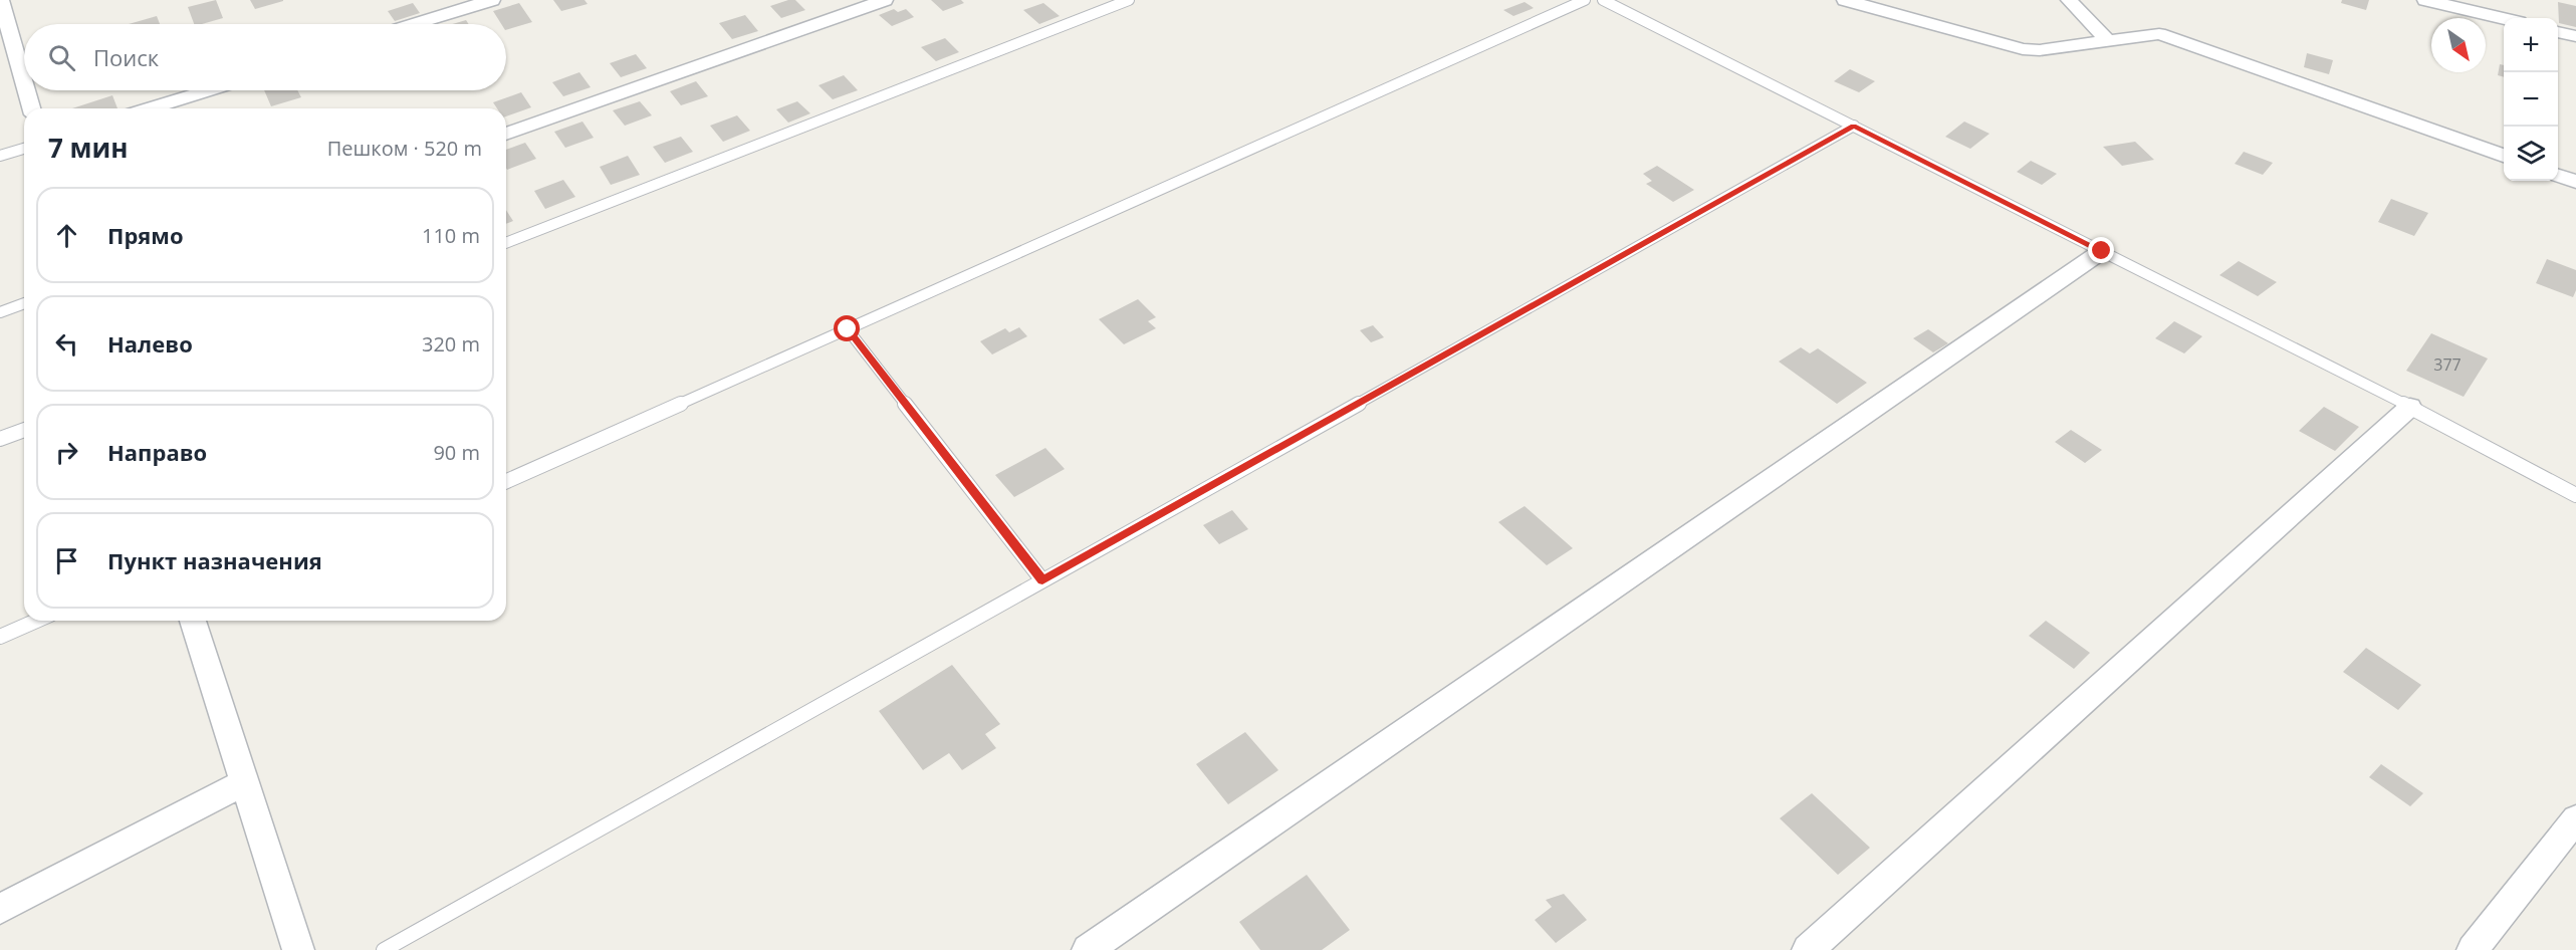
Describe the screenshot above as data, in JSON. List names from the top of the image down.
{
  "house_numbers": ["377"],
  "north": "bottom right",
  "page": {
    "map_buttons": ["+", "−"],
    "search": "Поиск",
    "heading": ["7 мин", "Пешком · 520 m"],
    "list": [
      ["Прямо", "110 m"],
      ["Налево", "320 m"],
      ["Направо", "90 m"],
      "Пункт назначения"
    ]
  }
}
